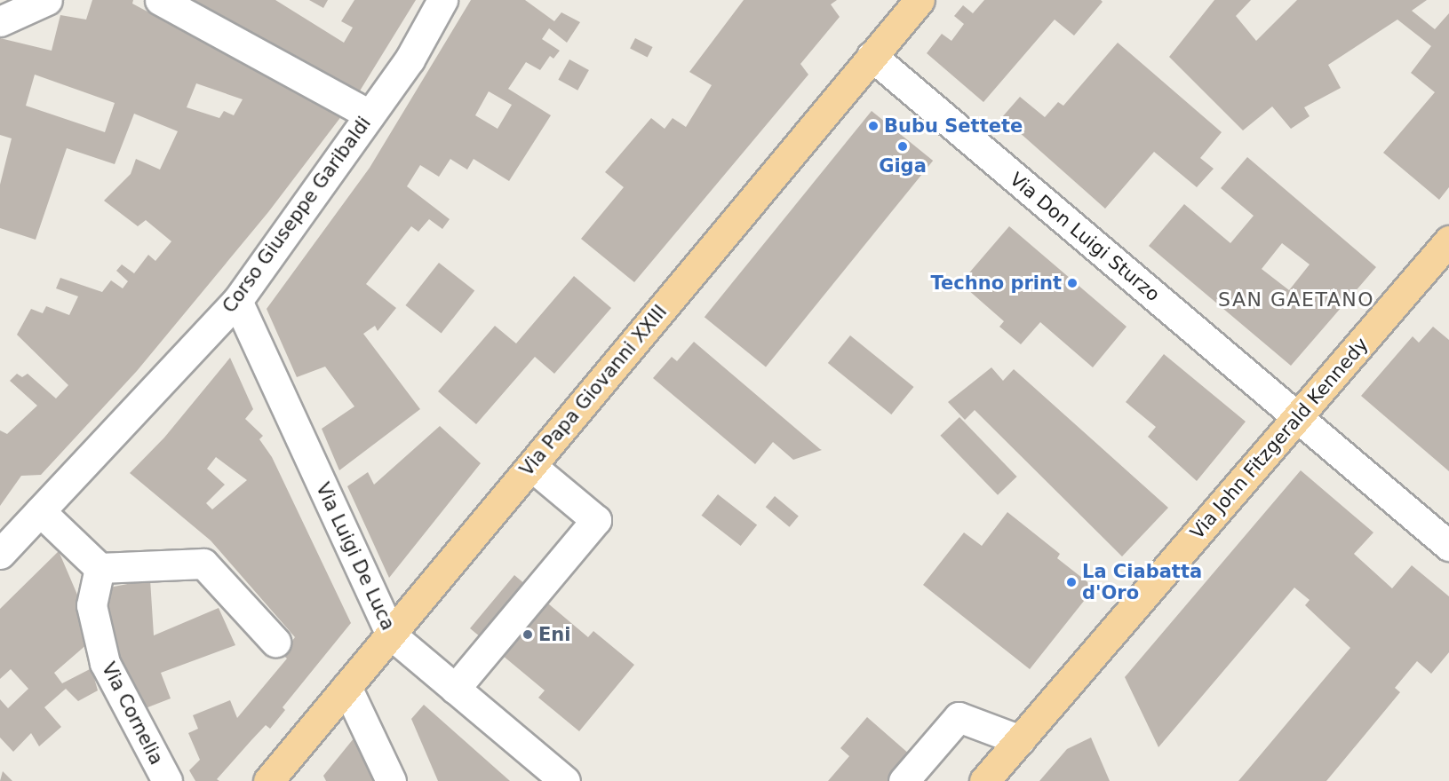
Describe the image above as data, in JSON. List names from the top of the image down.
{
  "streets": {
    "main road": ["Via Papa Giovanni XXIII", "Via John Fitzgerald Kennedy"],
    "street": [
      "Corso Giuseppe Garibaldi",
      "Via Don Luigi Sturzo",
      "Via Luigi De Luca",
      "Via Cornelia"
    ]
  },
  "crossings": [
    ["Corso Giuseppe Garibaldi", "Via Luigi De Luca"],
    ["Via Don Luigi Sturzo", "Via Papa Giovanni XXIII"],
    ["Via Don Luigi Sturzo", "Via John Fitzgerald Kennedy"],
    ["Via Papa Giovanni XXIII", "Via Luigi De Luca"]
  ],
  "districts": ["SAN GAETANO"],
  "places": [
    "Bubu Settete",
    "Giga",
    "Techno print",
    "La Ciabatta d'Oro",
    "Eni"
  ]
}
